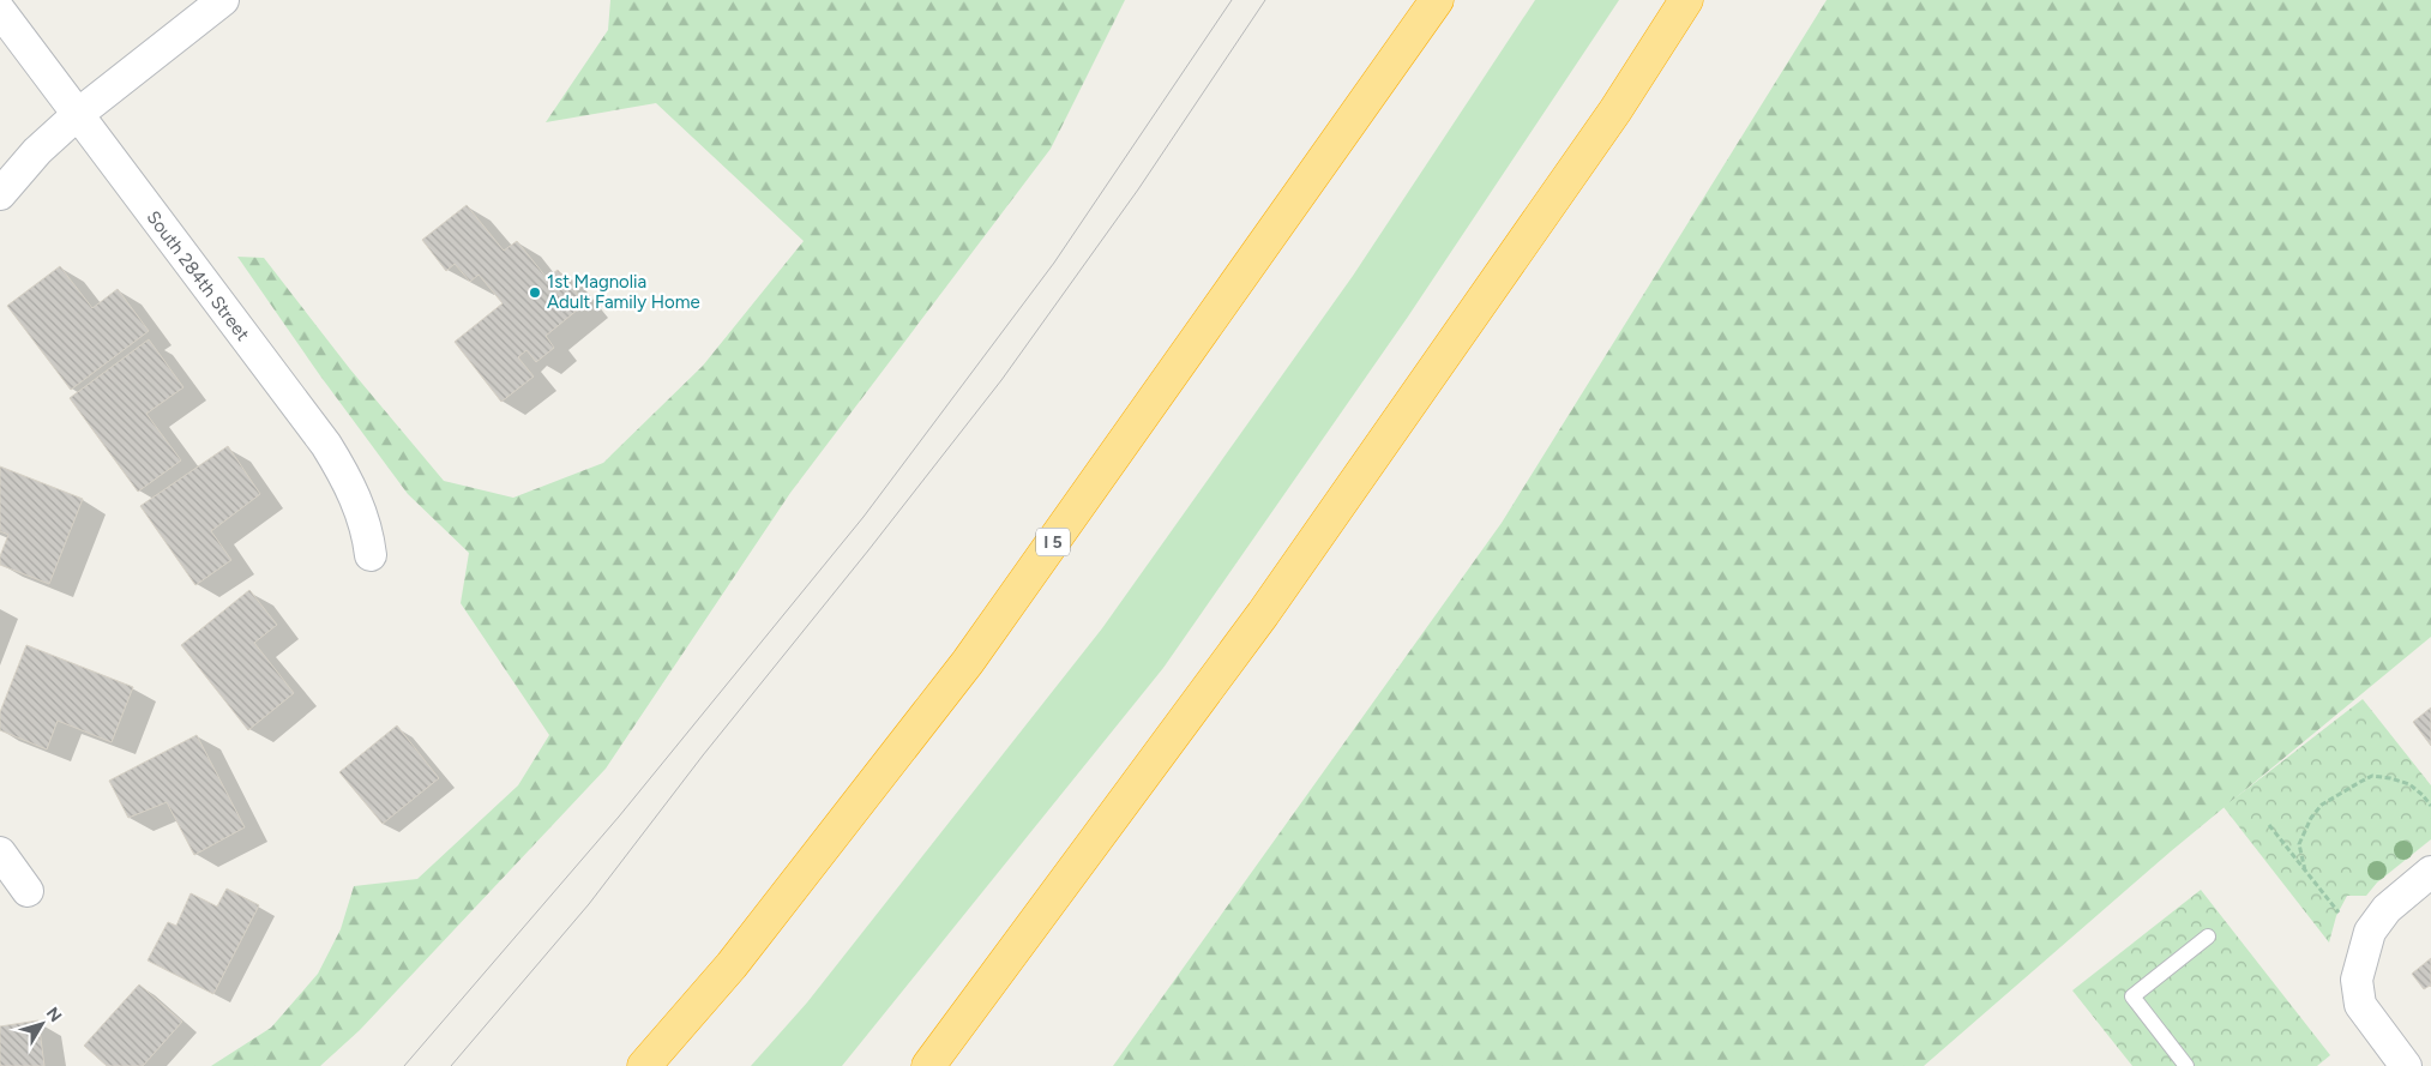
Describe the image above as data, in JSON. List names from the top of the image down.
{
  "streets": {
    "highway": ["I 5"],
    "street": ["South 284th Street"]
  },
  "places": ["1st Magnolia Adult Family Home"],
  "north": "top right"
}
